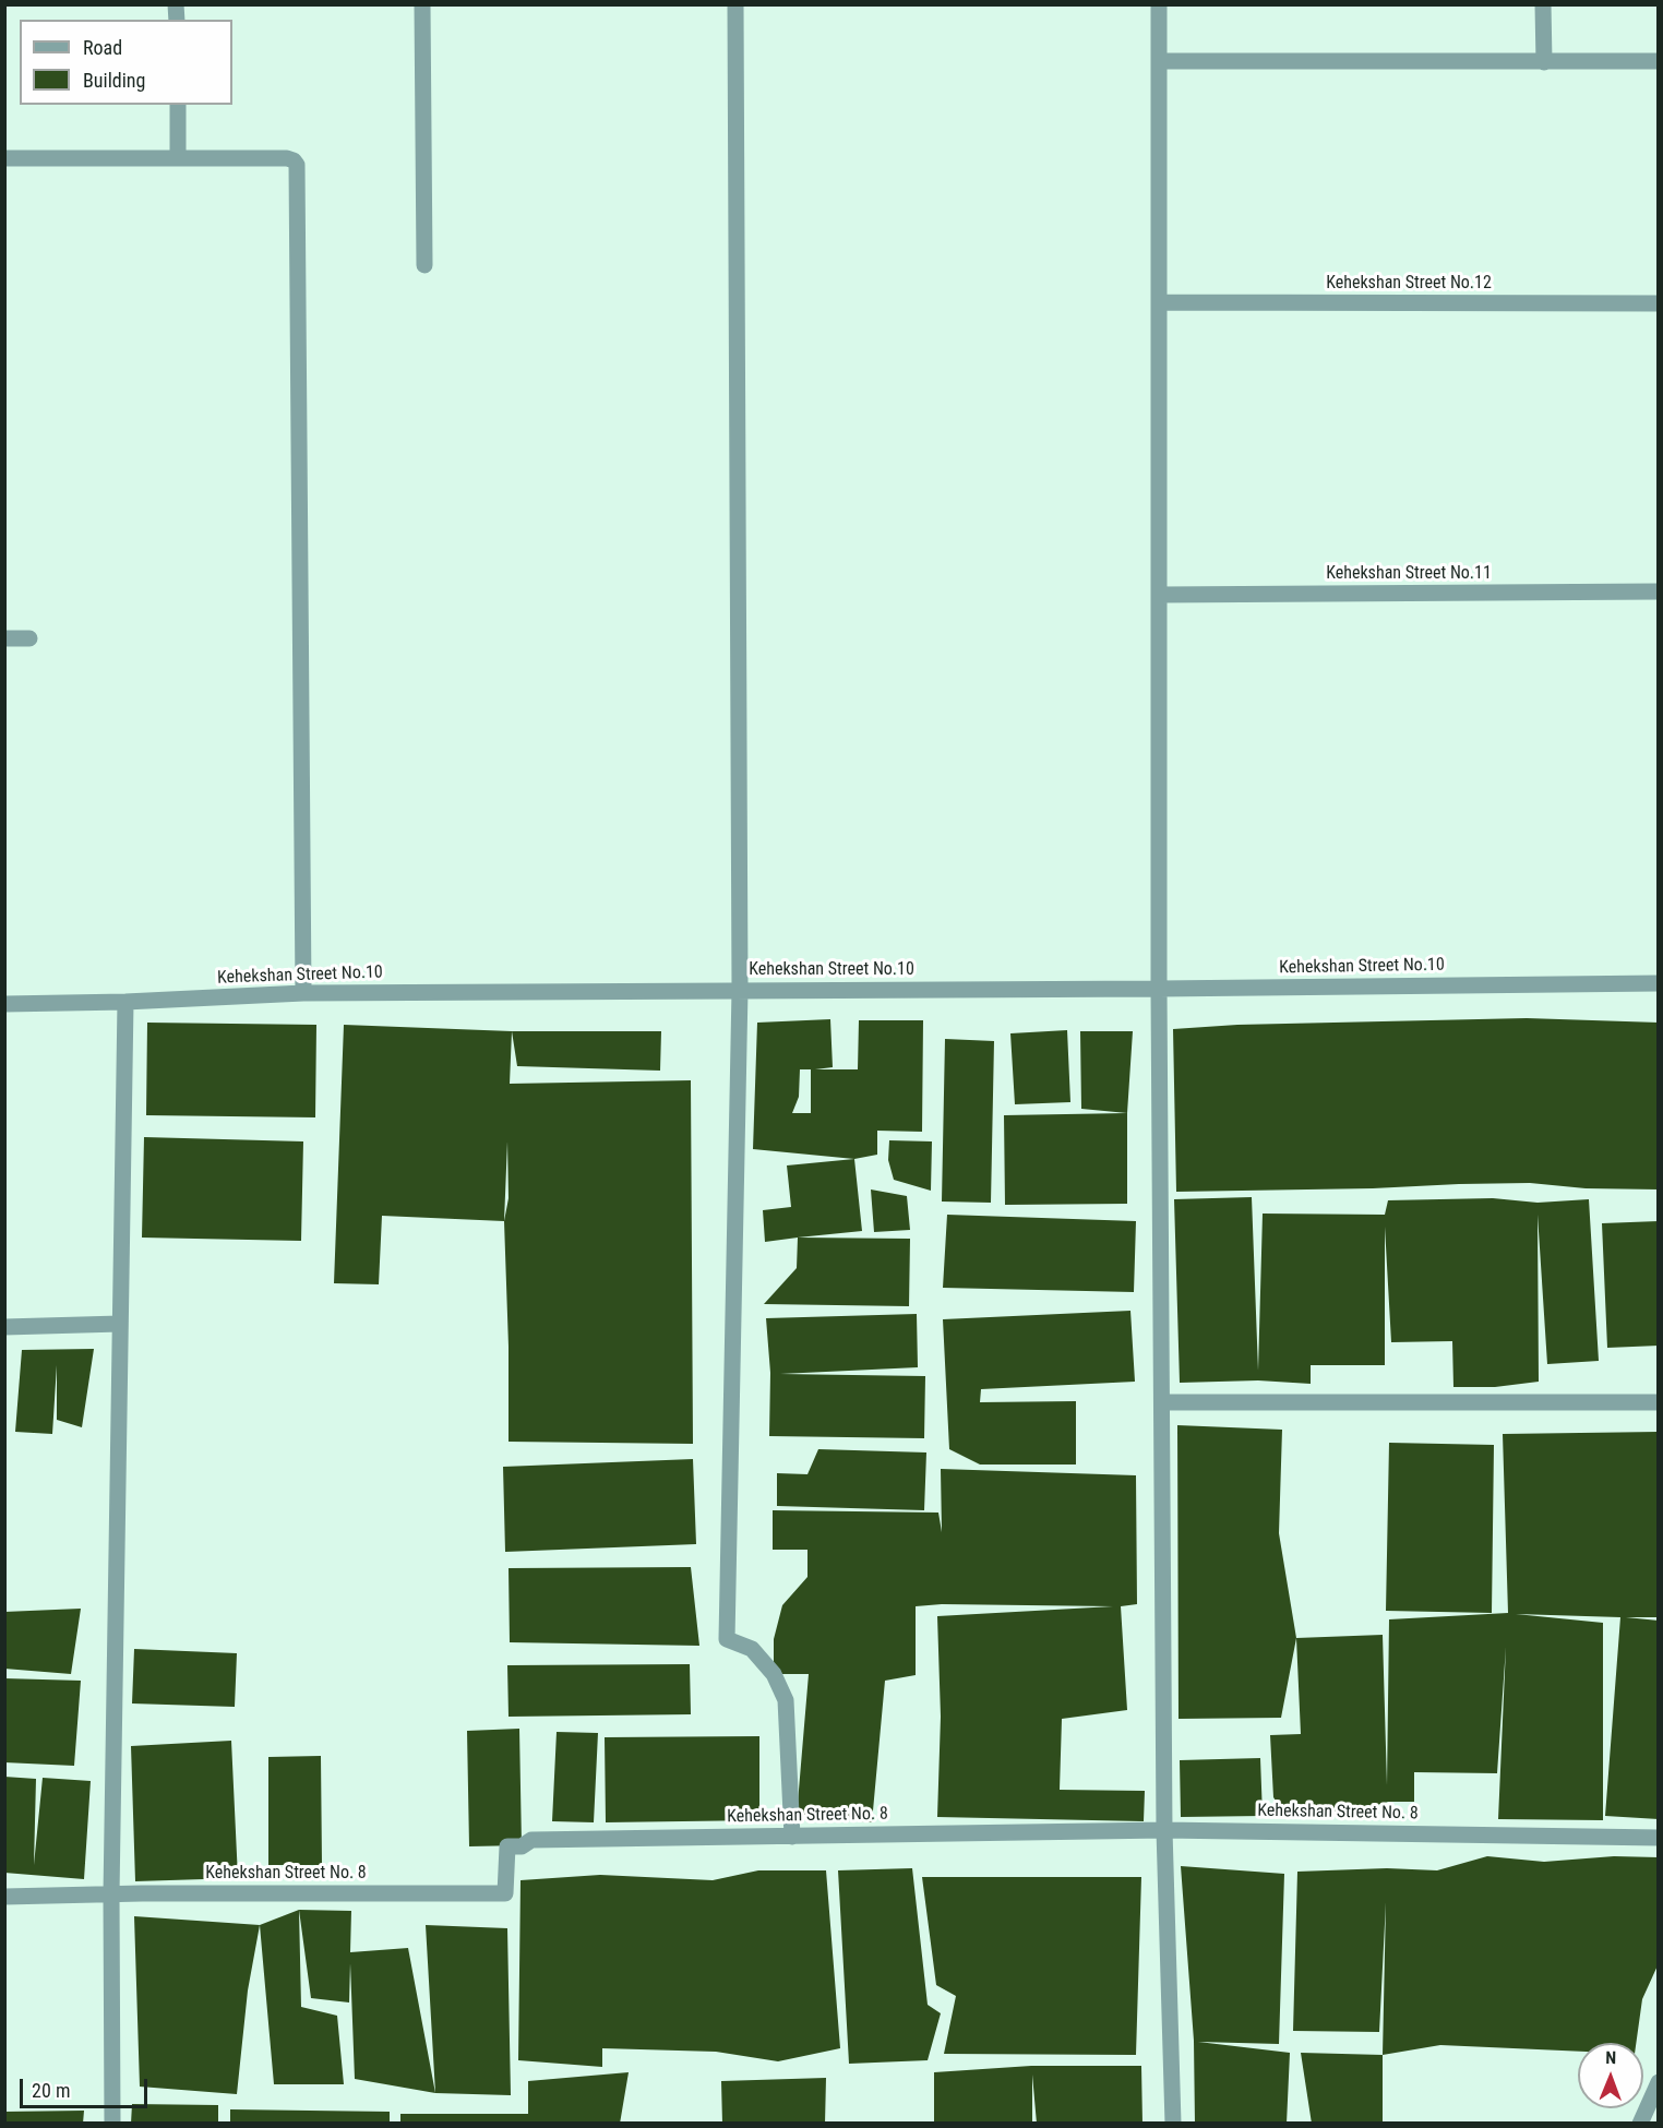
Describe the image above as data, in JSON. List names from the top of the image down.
{
  "streets": {
    "street": [
      "Kehekshan Street No.12",
      "Kehekshan Street No.11",
      "Kehekshan Street No.10",
      "Kehekshan Street No. 8"
    ]
  },
  "legend": ["Road", "Building"],
  "scale_bar": "20 m",
  "north": "top"
}
